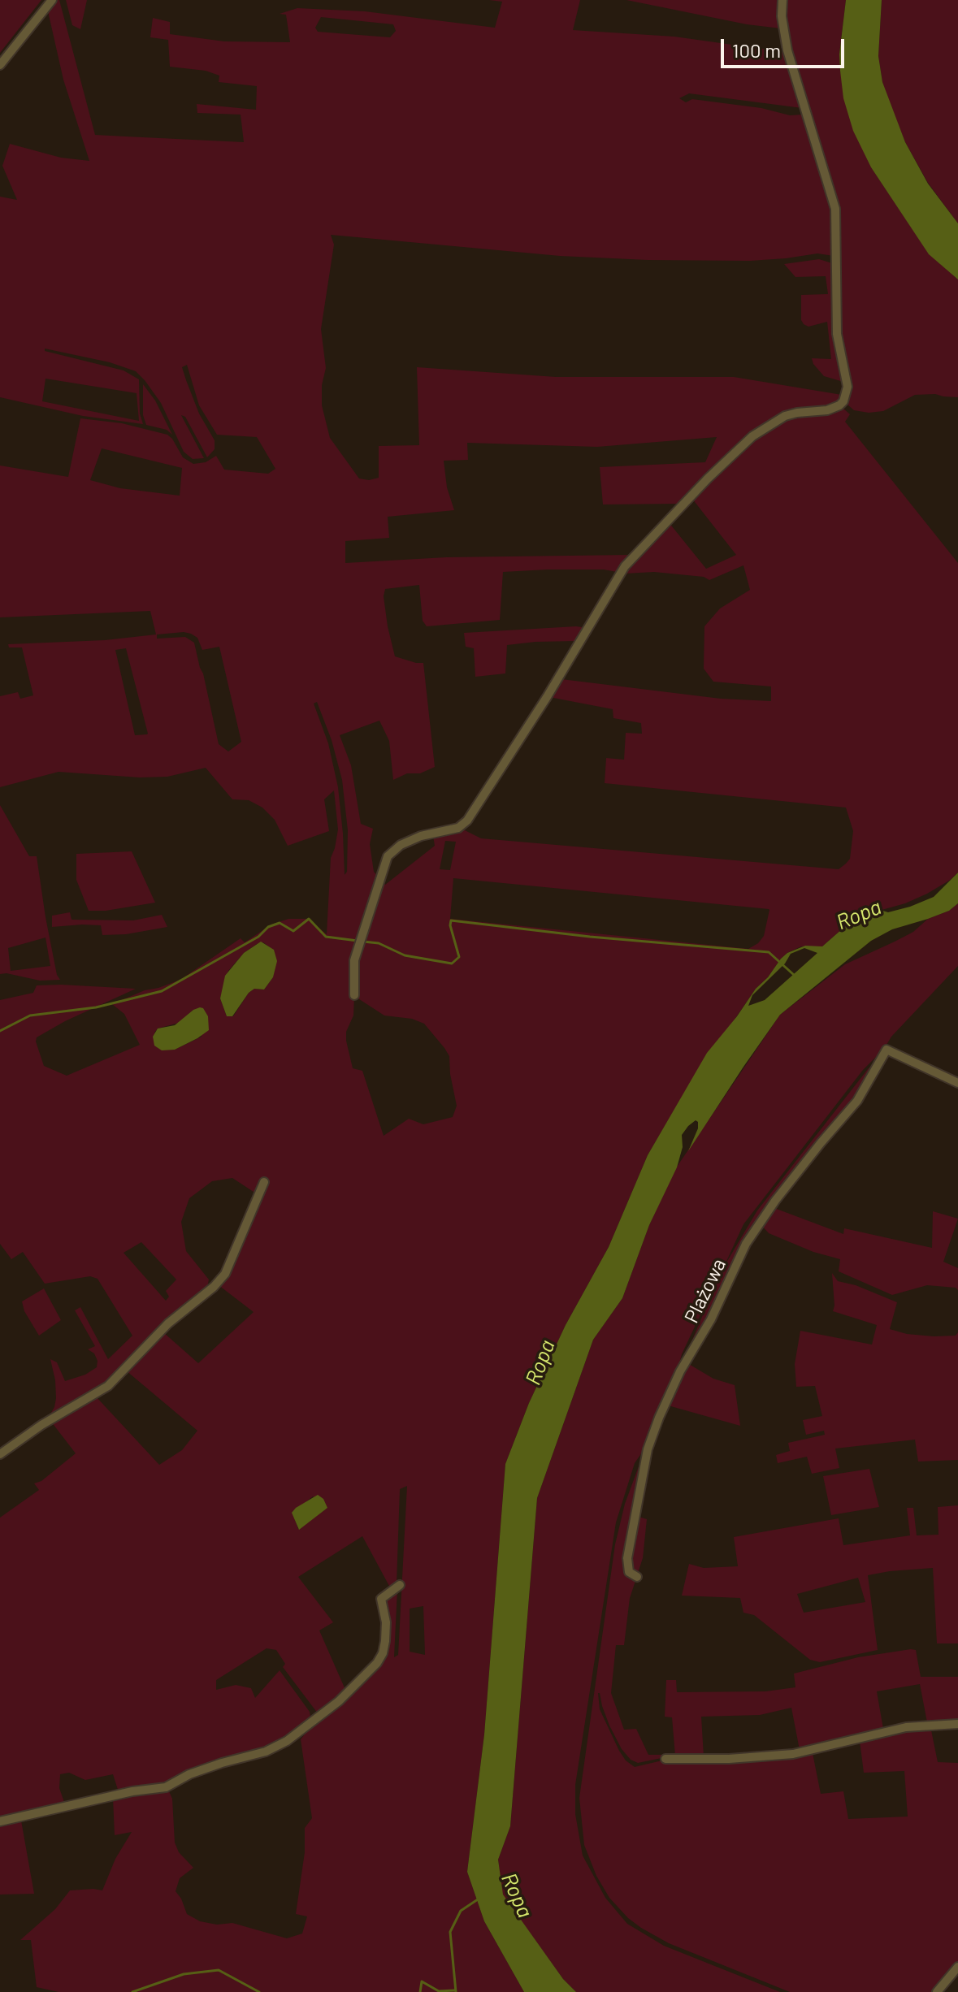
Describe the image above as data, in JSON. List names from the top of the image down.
{
  "streets": {
    "street": ["Plażowa"]
  },
  "water": ["Ropa"],
  "scale_bar": "100 m"
}
